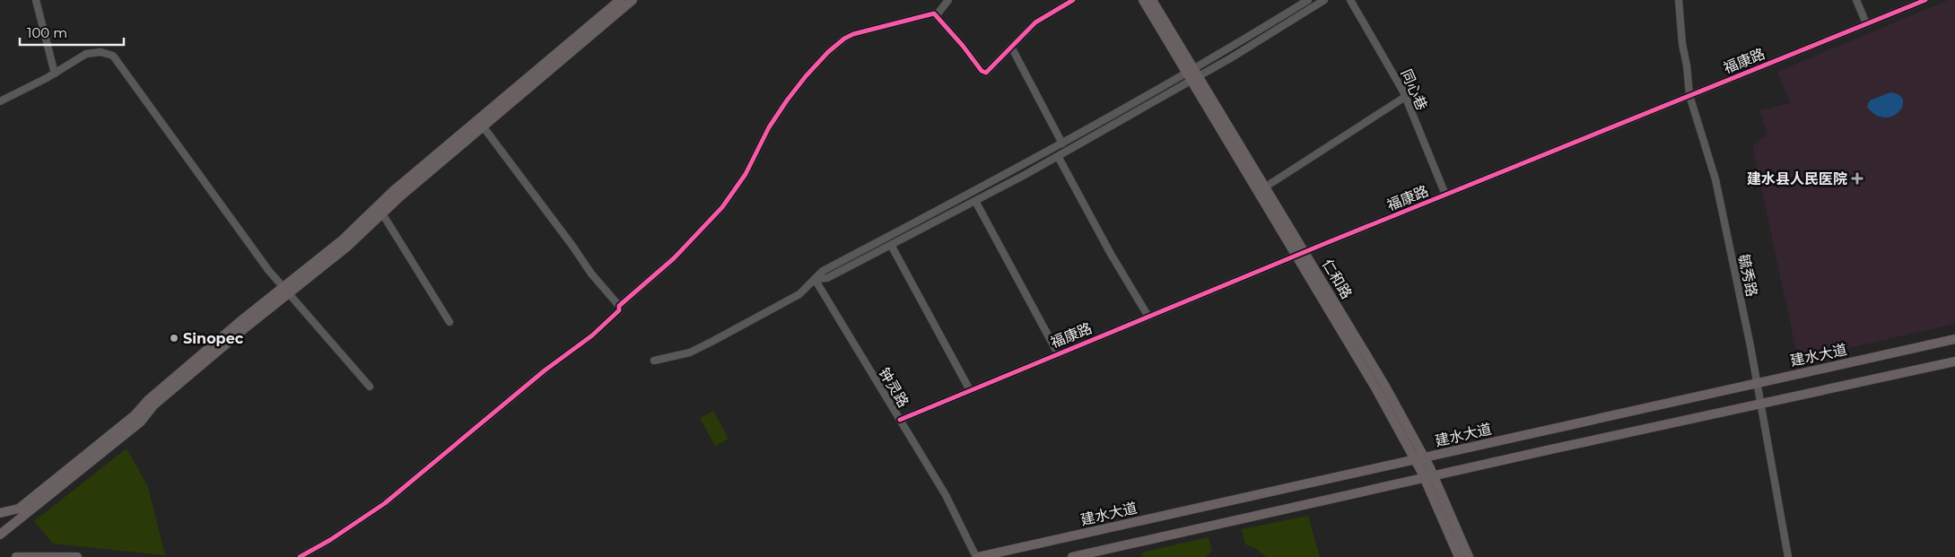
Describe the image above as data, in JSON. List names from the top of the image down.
{
  "streets": {
    "main road": ["仁和路", "建水大道"],
    "street": [
      "福康路",
      "同心巷",
      "毓秀路",
      "钟灵路"
    ]
  },
  "crossings": [
    ["福康路", "同心巷"],
    ["福康路", "毓秀路"],
    ["福康路", "仁和路"],
    ["福康路", "钟灵路"],
    ["毓秀路", "建水大道"],
    ["仁和路", "建水大道"],
    ["建水大道", "钟灵路"]
  ],
  "places": {
    "health": ["建水县人民医院"],
    "other": ["Sinopec"]
  },
  "scale_bar": "100 m"
}
